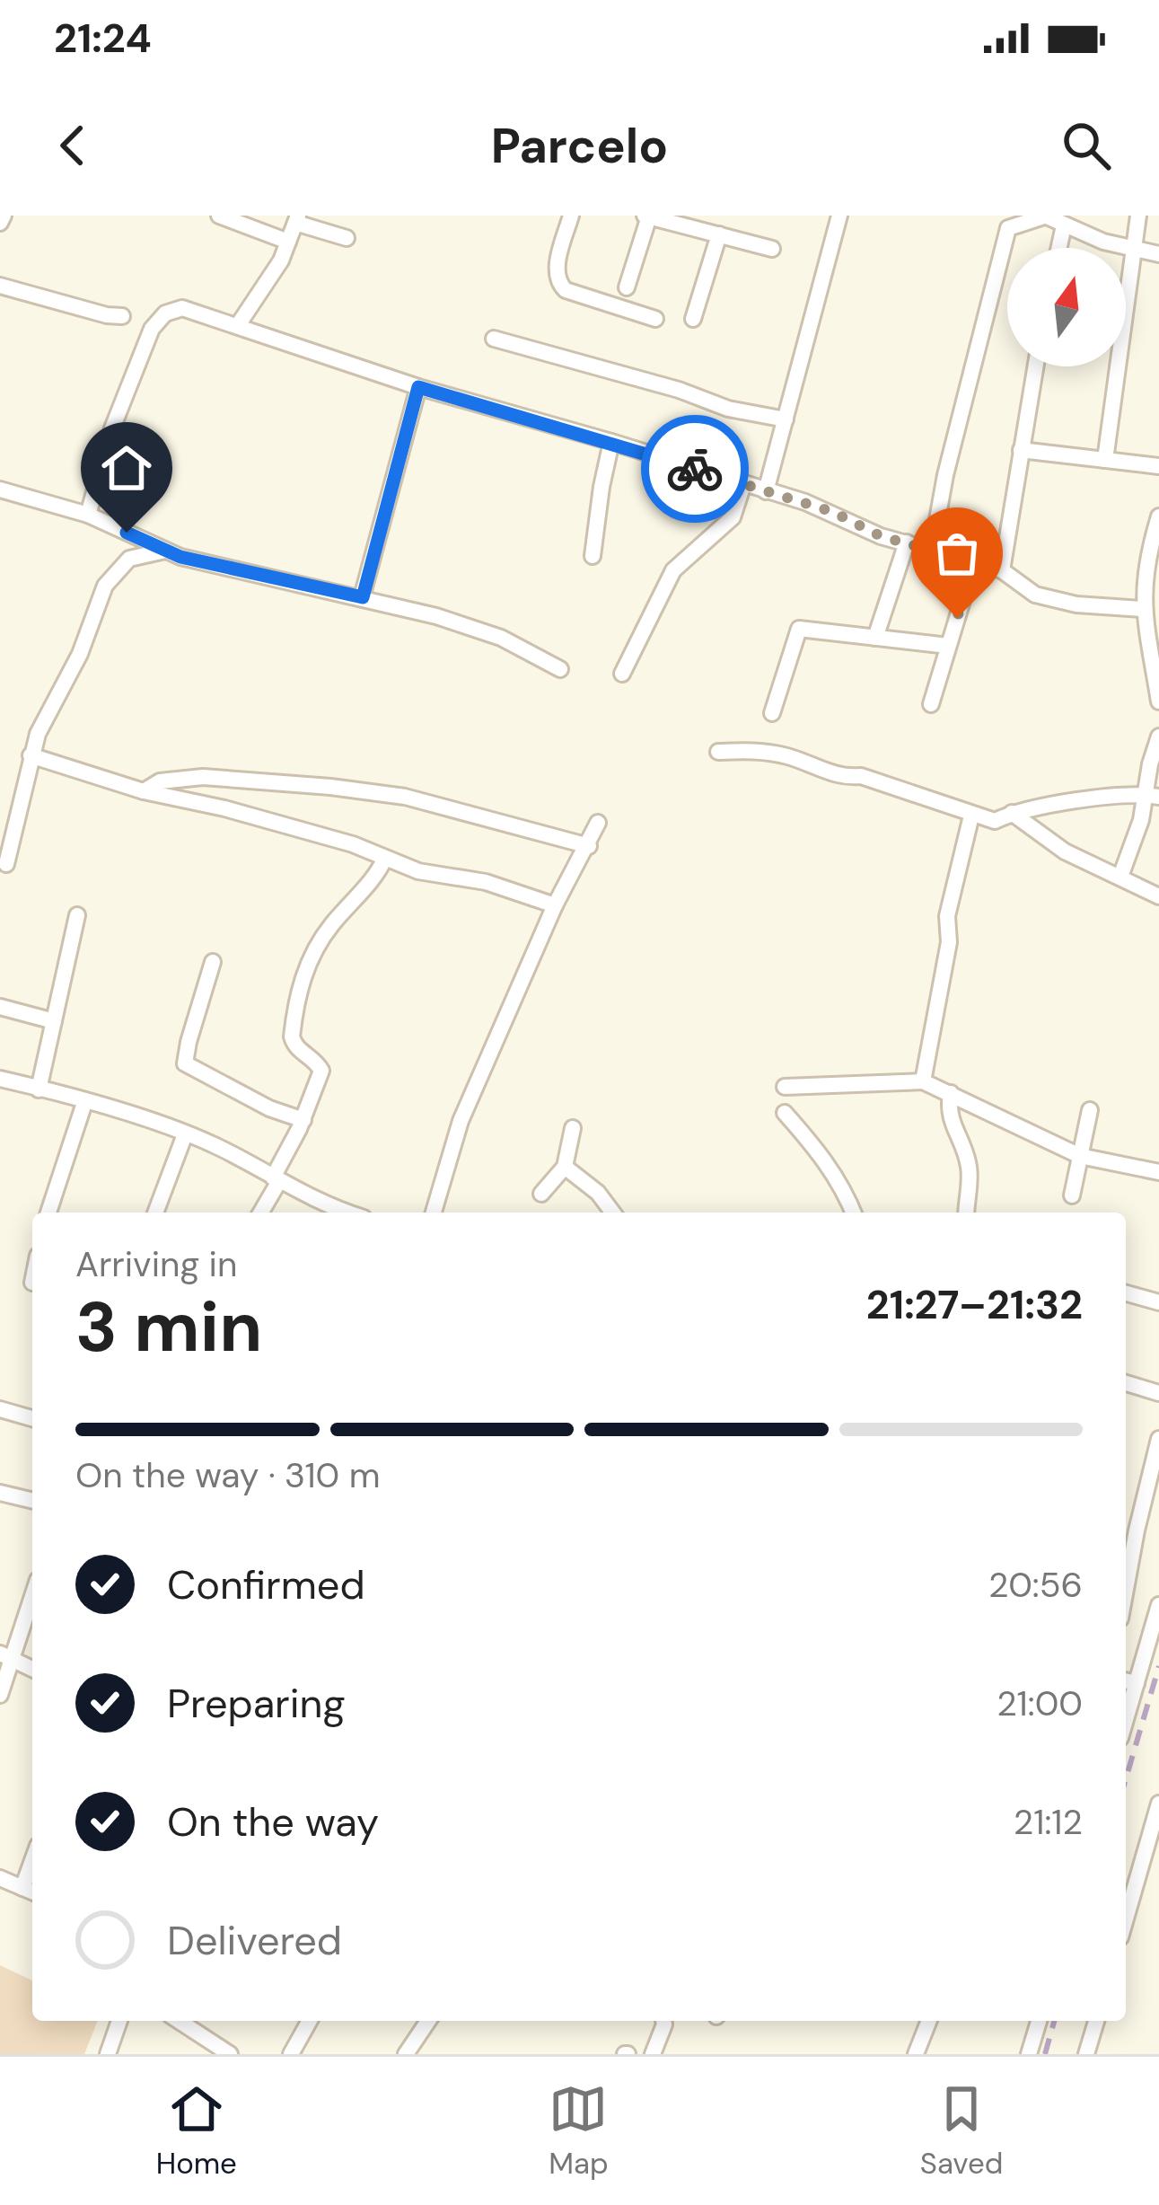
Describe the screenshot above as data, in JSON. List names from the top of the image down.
{
  "north": "top",
  "page": {
    "status": "21:24",
    "header": "Parcelo",
    "heading": ["3 min", "Arriving in", "21:27–21:32"],
    "bar": "On the way · 310 m",
    "list": [
      ["Confirmed", "20:56"],
      ["Preparing", "21:00"],
      ["On the way", "21:12"],
      "Delivered"
    ],
    "tabs": ["Home", "Map", "Saved"]
  }
}
